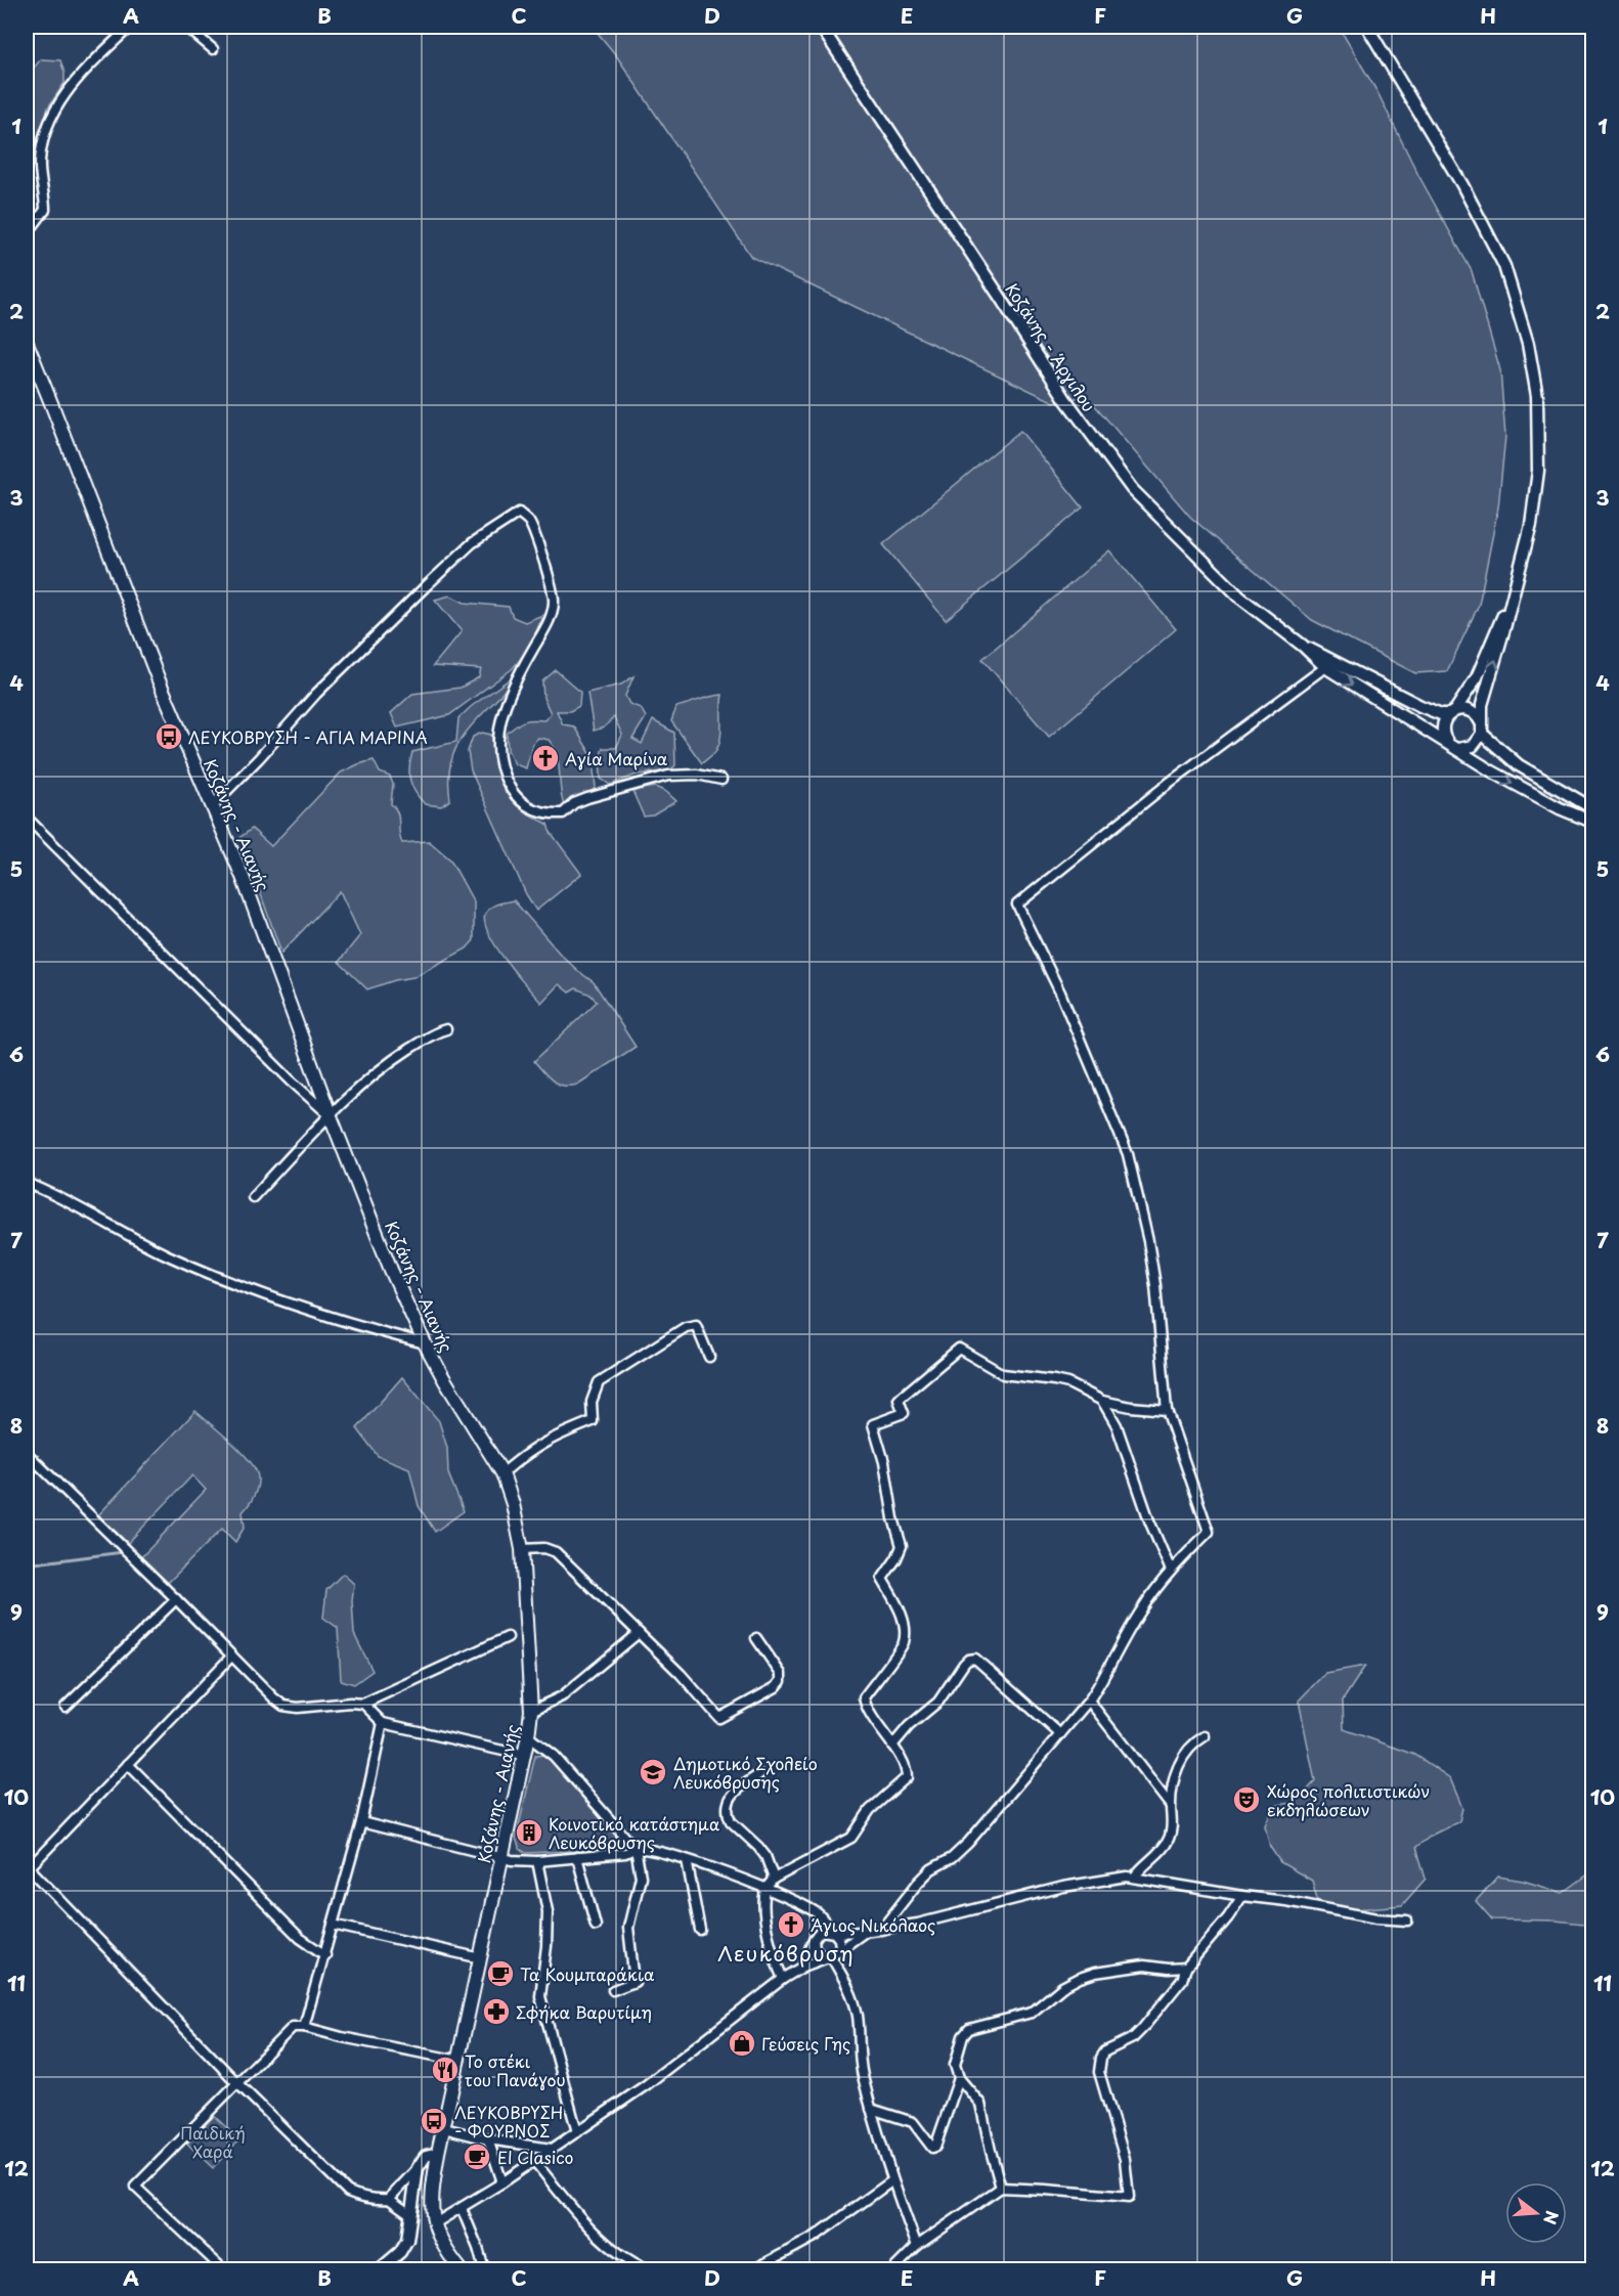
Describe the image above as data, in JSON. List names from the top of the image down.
{
  "streets": {
    "main road": ["Κοζάνης - Αιανής"],
    "street": ["Κοζάνης - Άργιλου"]
  },
  "districts": ["Λευκόβρυση"],
  "parks": ["Παιδική Χαρά"],
  "places": {
    "bus stop": ["ΛΕΥΚΟΒΡΥΣΗ - ΑΓΙΑ ΜΑΡΙΝΑ", "ΛΕΥΚΟΒΡΥΣΗ - ΦΟΥΡΝΟΣ"],
    "church": ["Αγία Μαρίνα", "Άγιος Νικόλαος"],
    "school or university": ["Δημοτικό Σχολείο Λευκόβρυσης"],
    "theatre": ["Χώρος πολιτιστικών εκδηλώσεων"],
    "building": ["Κοινοτικό κατάστημα Λευκόβρυσης"],
    "cafe": ["Τα Κουμπαράκια", "El Clasico"],
    "pharmacy": ["Σφήκα Βαρυτίμη"],
    "shop": ["Γεύσεις Γης"],
    "restaurant": ["Το στέκι του Πανάγου"]
  },
  "north": "right",
  "grid": {
    "columns": [
      "A",
      "B",
      "C",
      "D",
      "E",
      "F",
      "G",
      "H"
    ],
    "rows": [
      "1",
      "2",
      "3",
      "4",
      "5",
      "6",
      "7",
      "8",
      "9",
      "10",
      "11",
      "12"
    ]
  }
}
